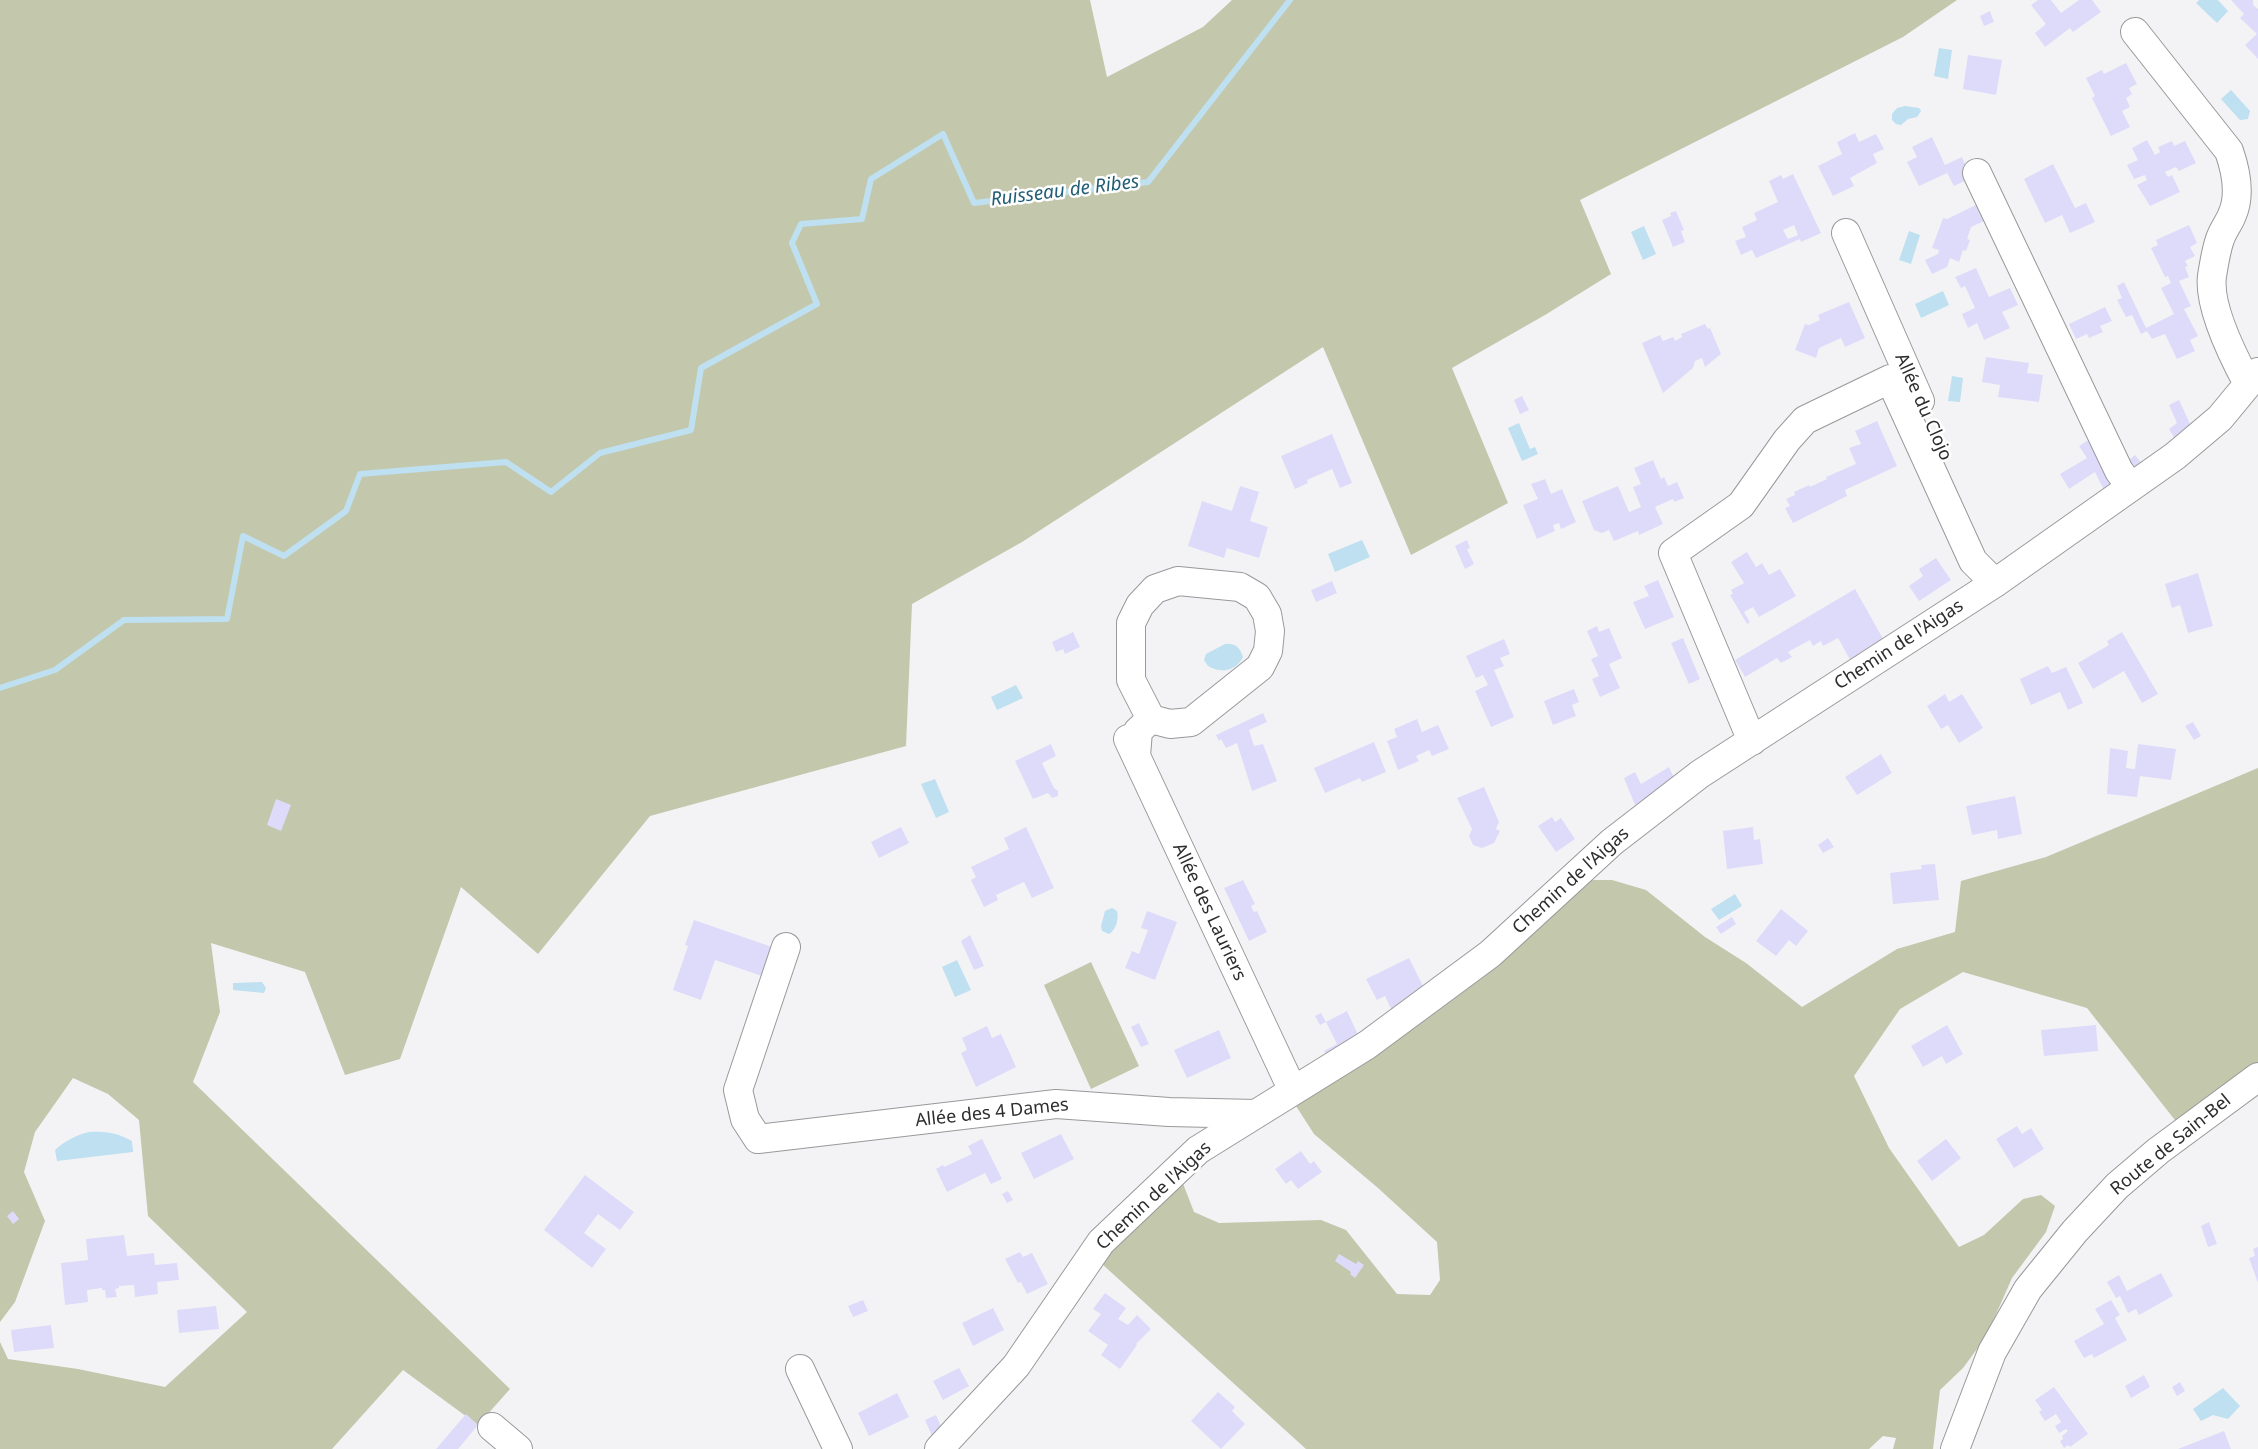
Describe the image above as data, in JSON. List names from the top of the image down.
{
  "streets": {
    "street": [
      "Allée du Clojo",
      "Chemin de l'Aigas",
      "Allée des Lauriers",
      "Allée des 4 Dames",
      "Route de Sain-Bel"
    ]
  },
  "crossings": [
    ["Allée du Clojo", "Chemin de l'Aigas"],
    ["Chemin de l'Aigas", "Allée des Lauriers"],
    ["Chemin de l'Aigas", "Allée des 4 Dames"]
  ],
  "water": ["Ruisseau de Ribes"]
}
